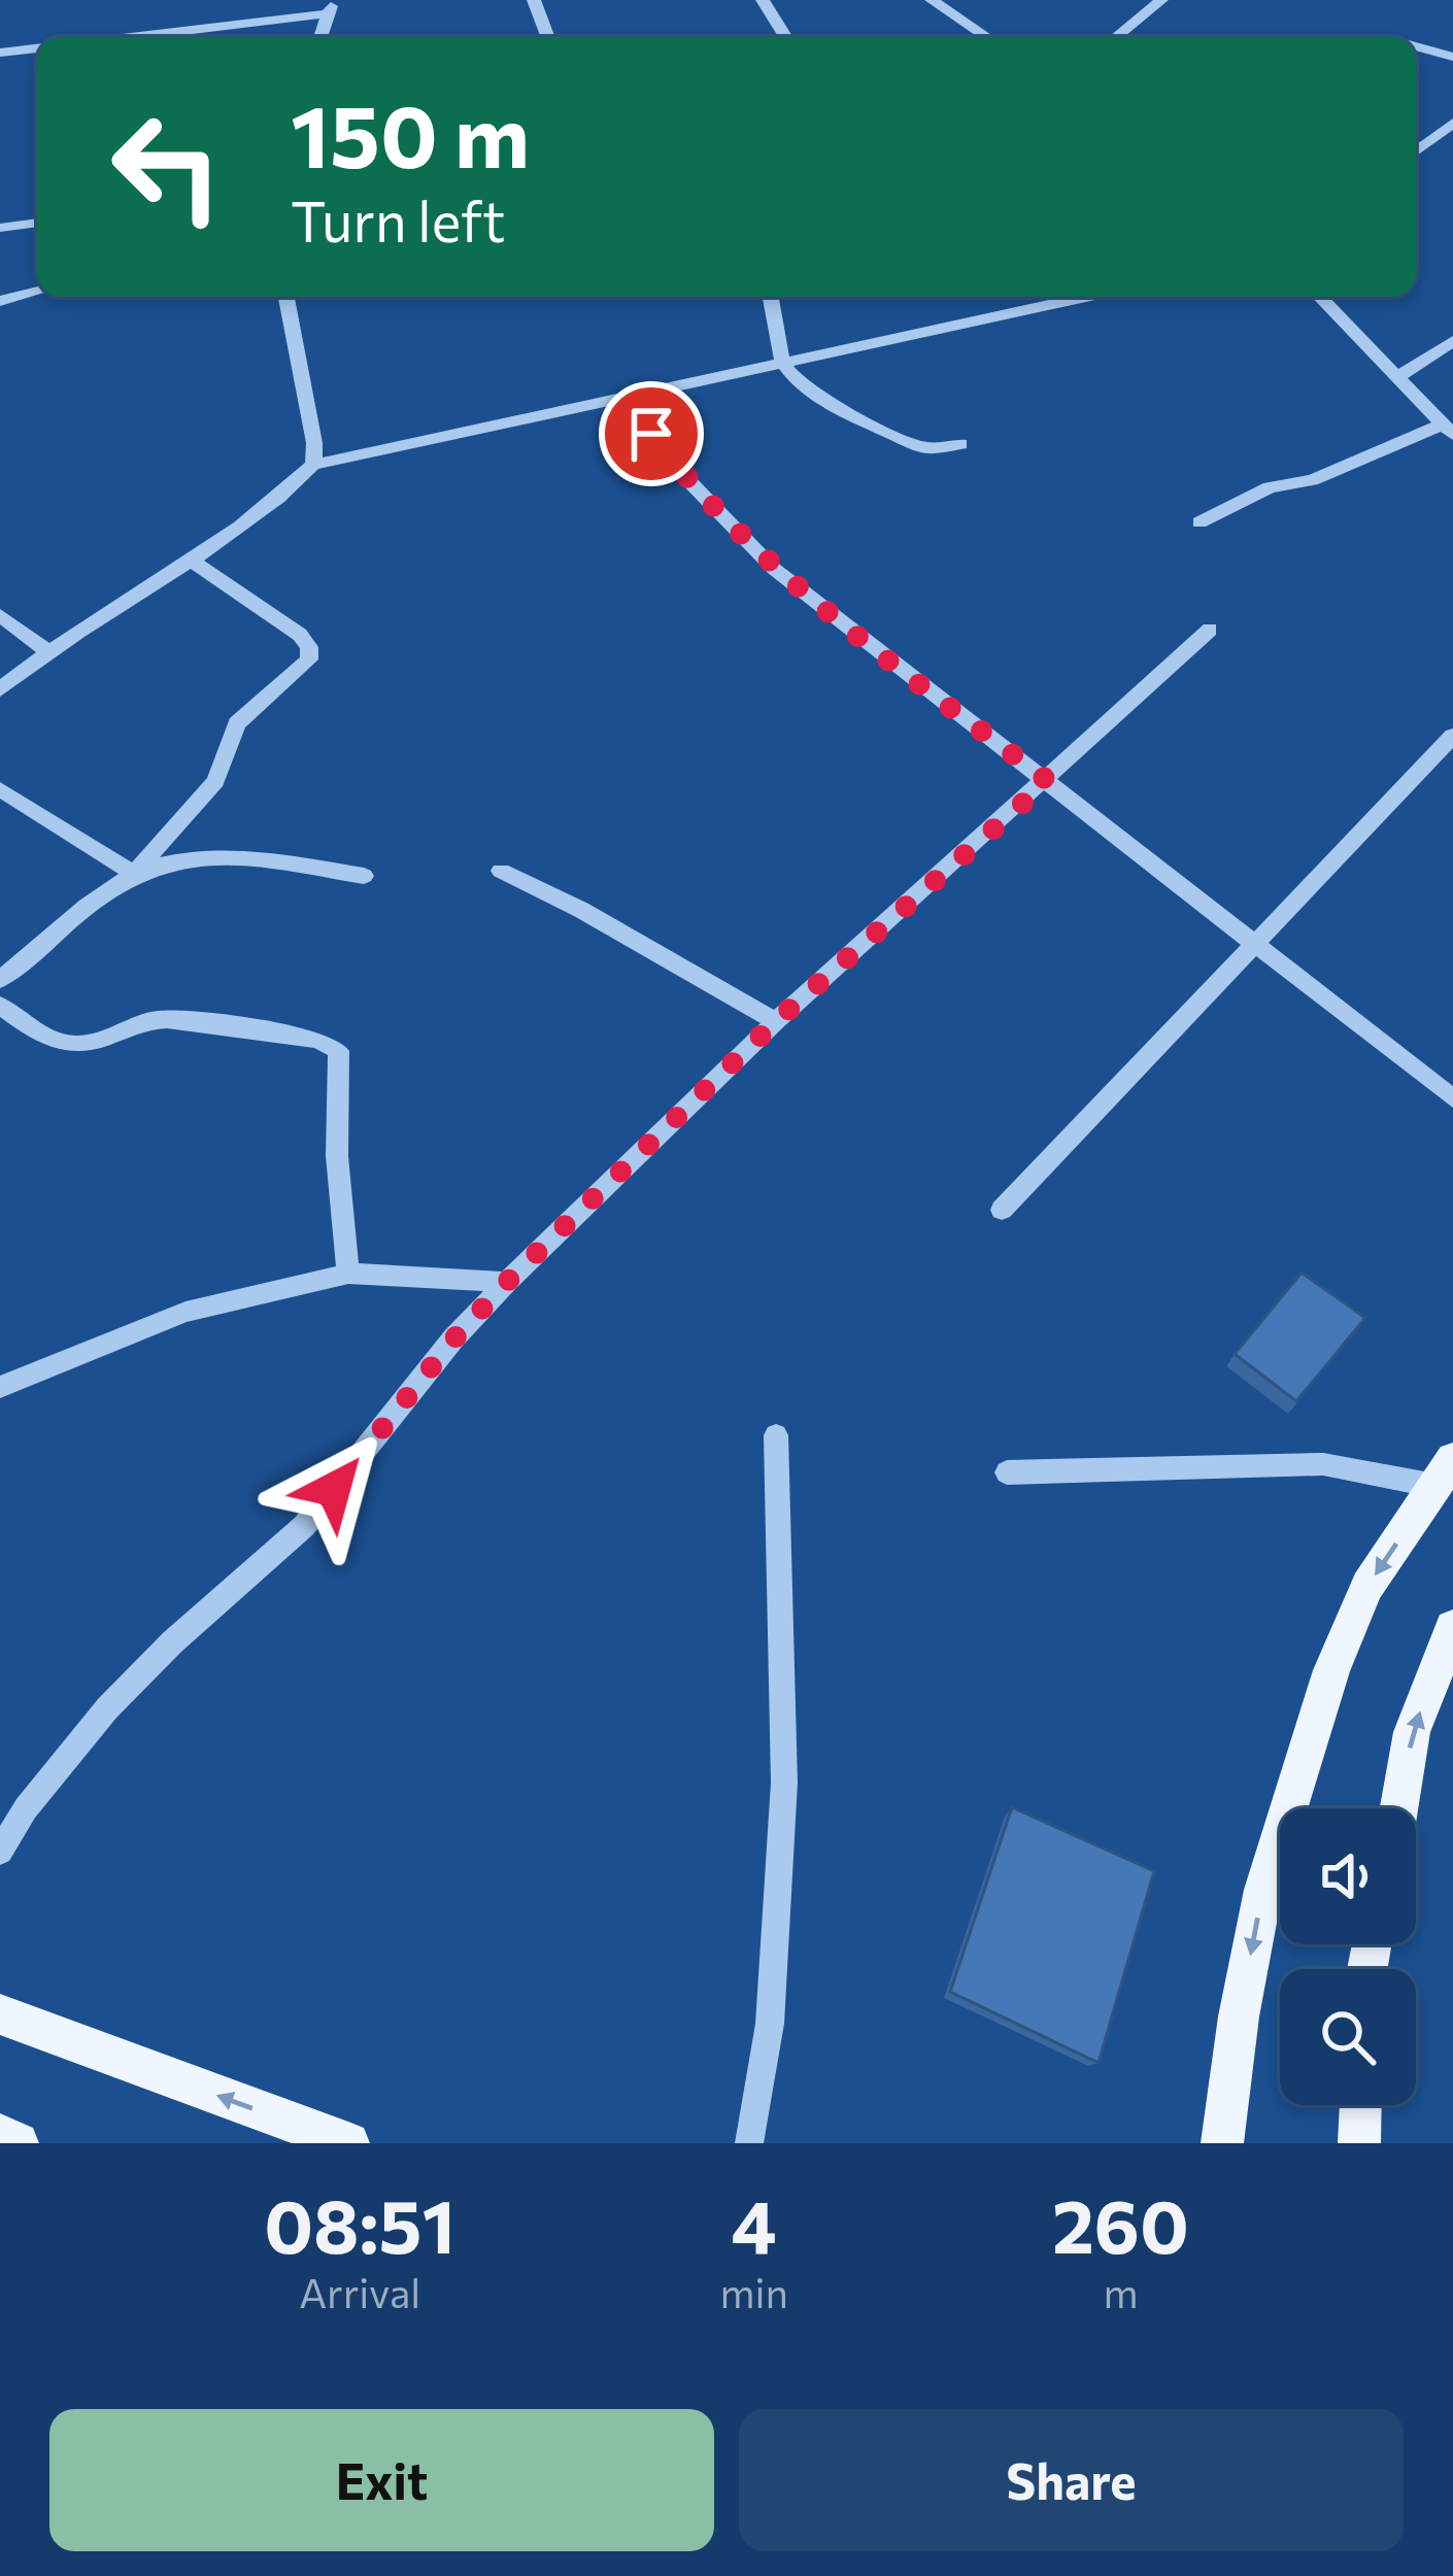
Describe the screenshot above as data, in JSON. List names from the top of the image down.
{
  "page": {
    "turn": ["150 m", "Turn left"],
    "eta": [
      "08:51",
      "Arrival",
      "4",
      "min",
      "260",
      "m"
    ],
    "buttons": ["Exit", "Share"]
  }
}
